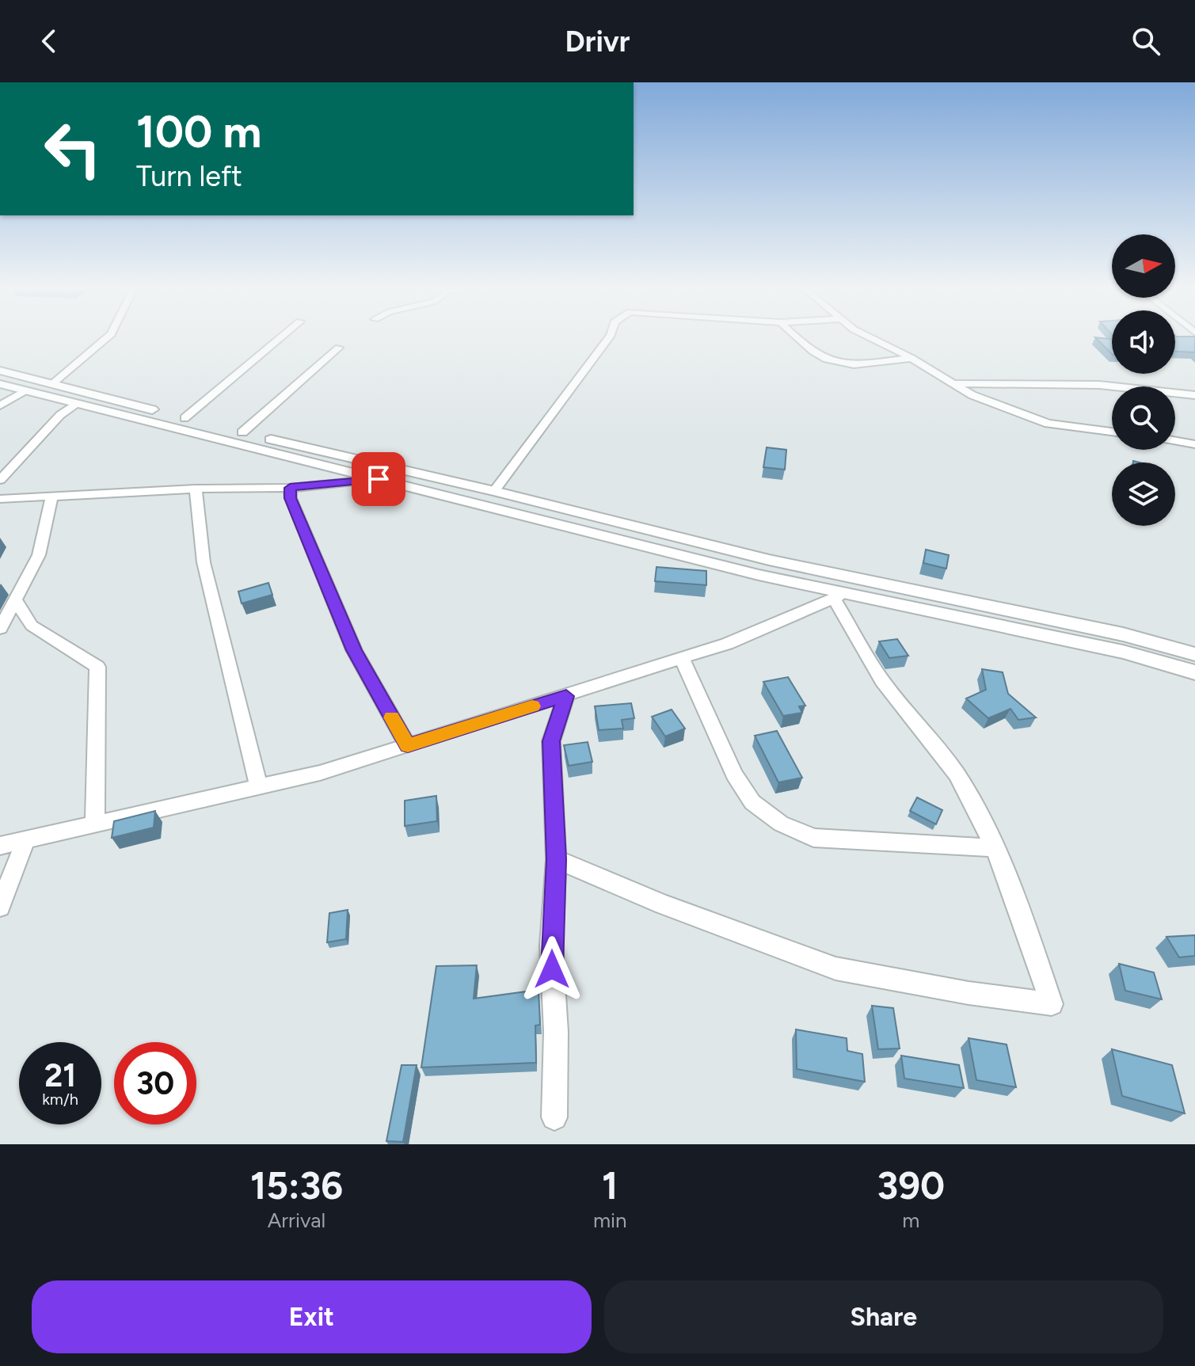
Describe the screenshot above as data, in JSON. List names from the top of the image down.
{
  "north": "right",
  "page": {
    "header": "Drivr",
    "turn": ["100 m", "Turn left"],
    "speed": "21 km/h",
    "limit": "30",
    "eta": [
      "15:36",
      "Arrival",
      "1",
      "min",
      "390",
      "m"
    ],
    "buttons": ["Exit", "Share"]
  }
}
